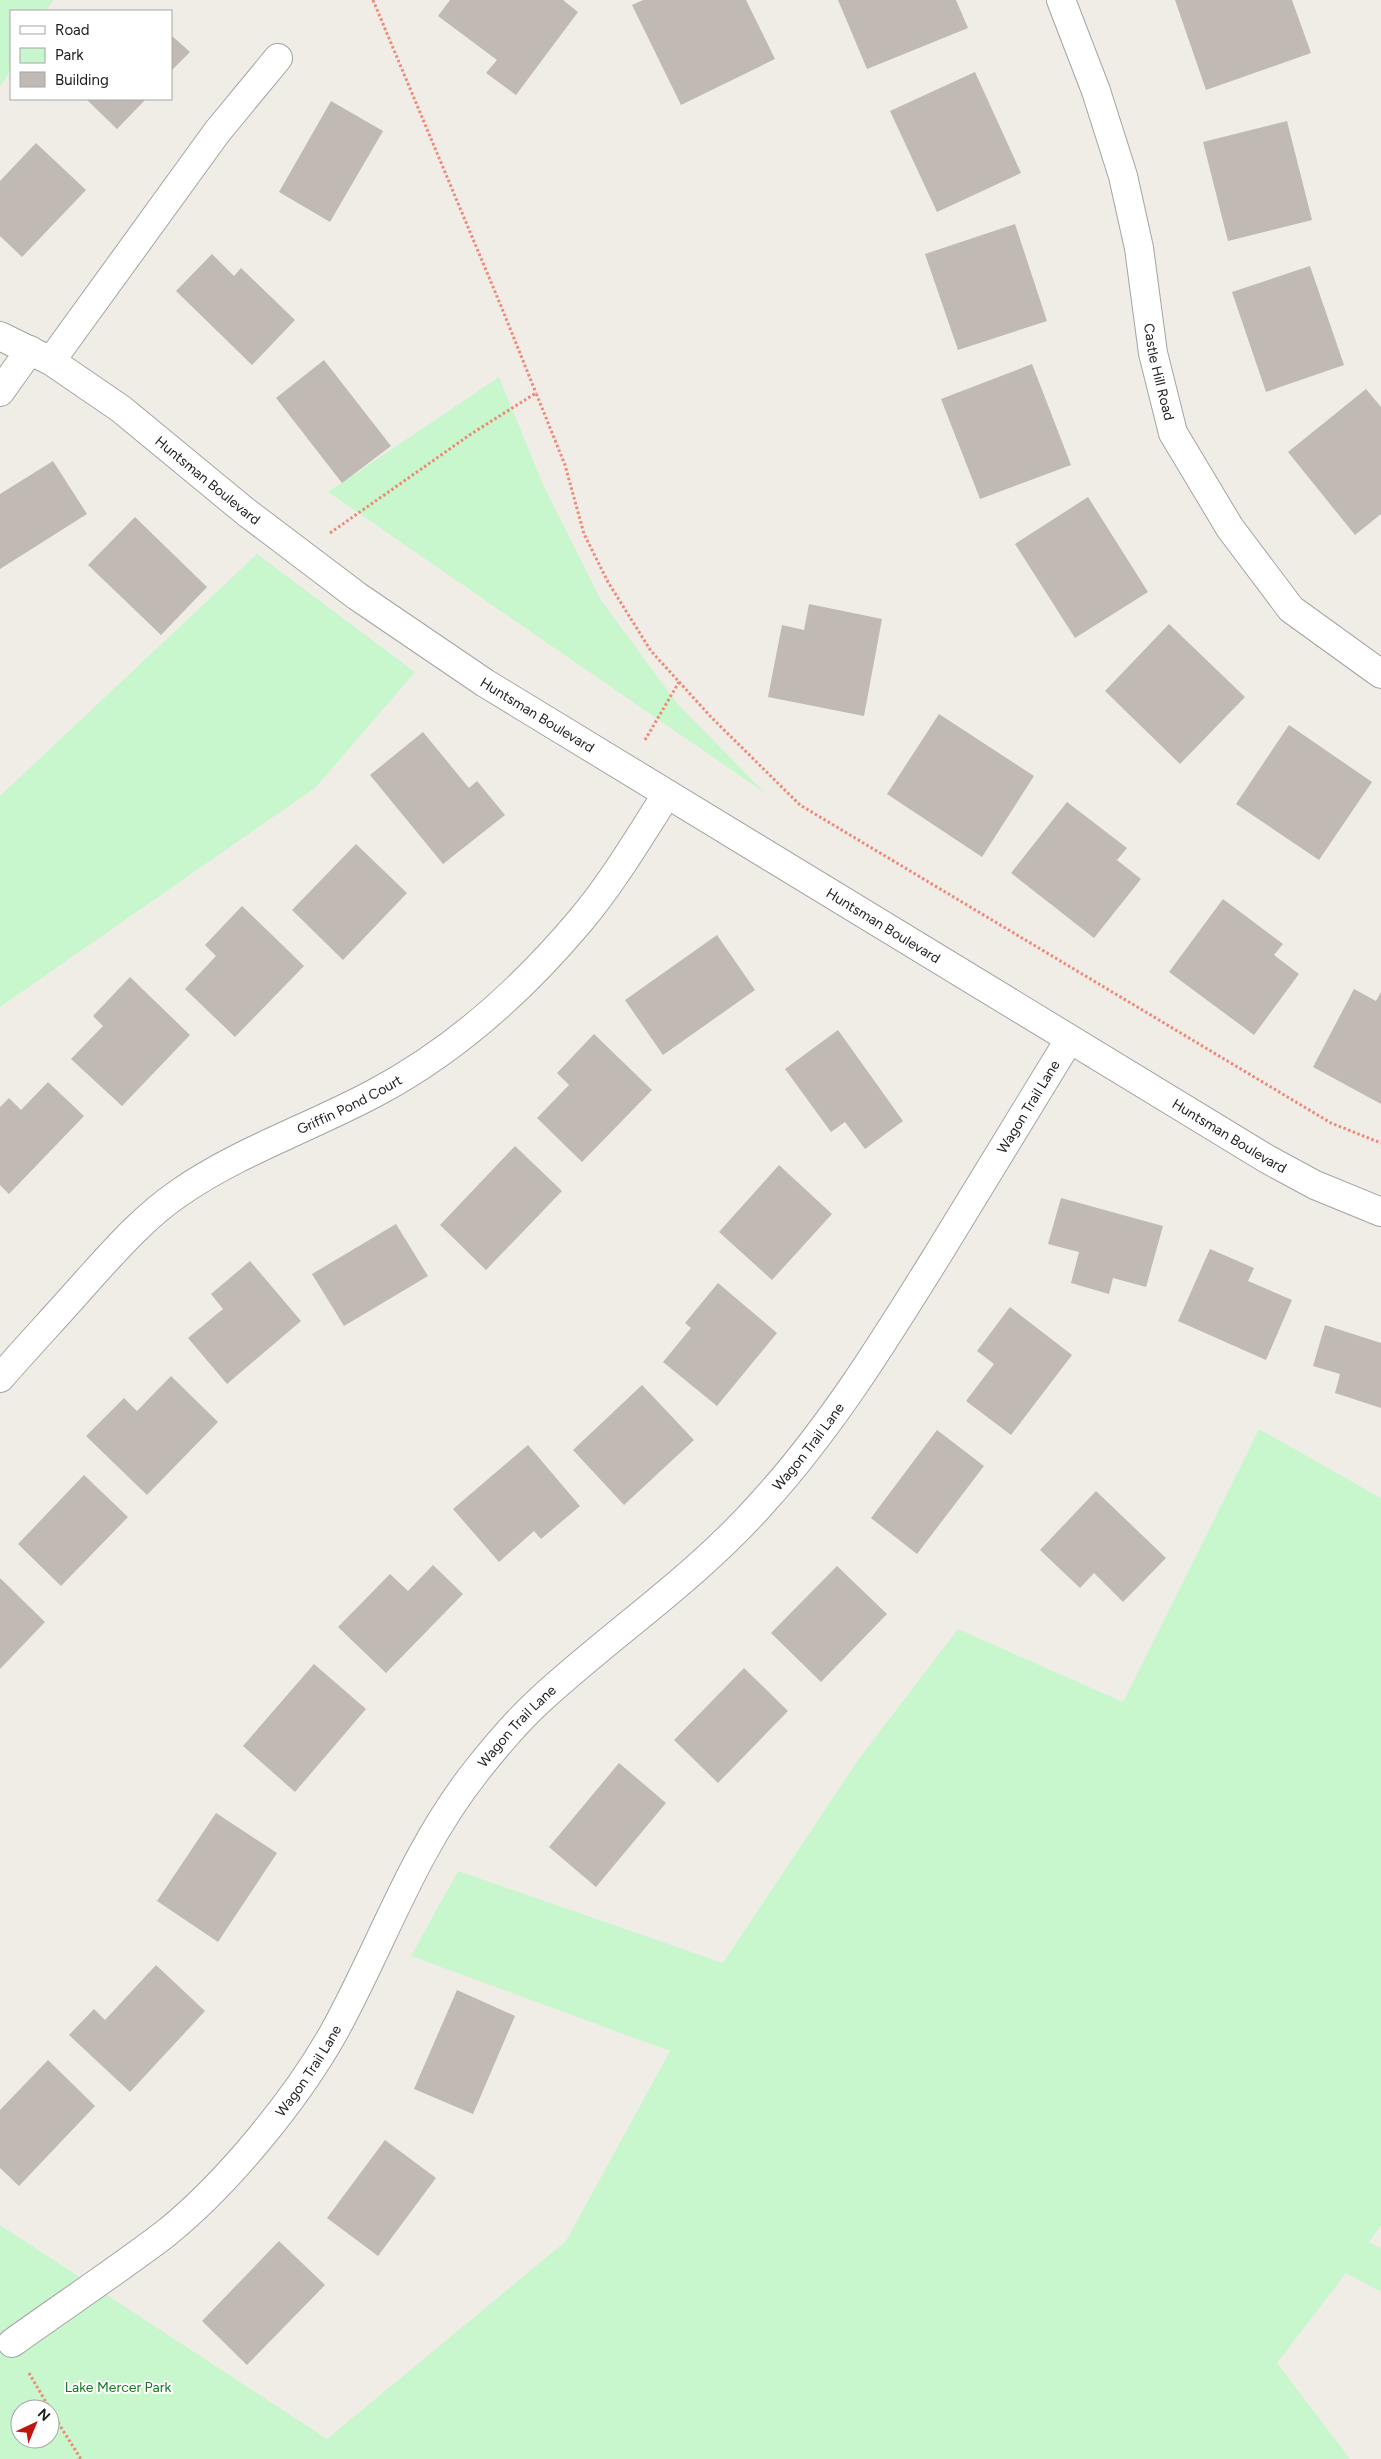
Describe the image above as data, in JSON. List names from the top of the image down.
{
  "streets": {
    "street": [
      "Castle Hill Road",
      "Huntsman Boulevard",
      "Griffin Pond Court",
      "Wagon Trail Lane"
    ]
  },
  "crossings": [
    ["Huntsman Boulevard", "Griffin Pond Court"],
    ["Huntsman Boulevard", "Wagon Trail Lane"]
  ],
  "parks": ["Lake Mercer Park"],
  "legend": ["Road", "Park", "Building"],
  "north": "top right"
}
